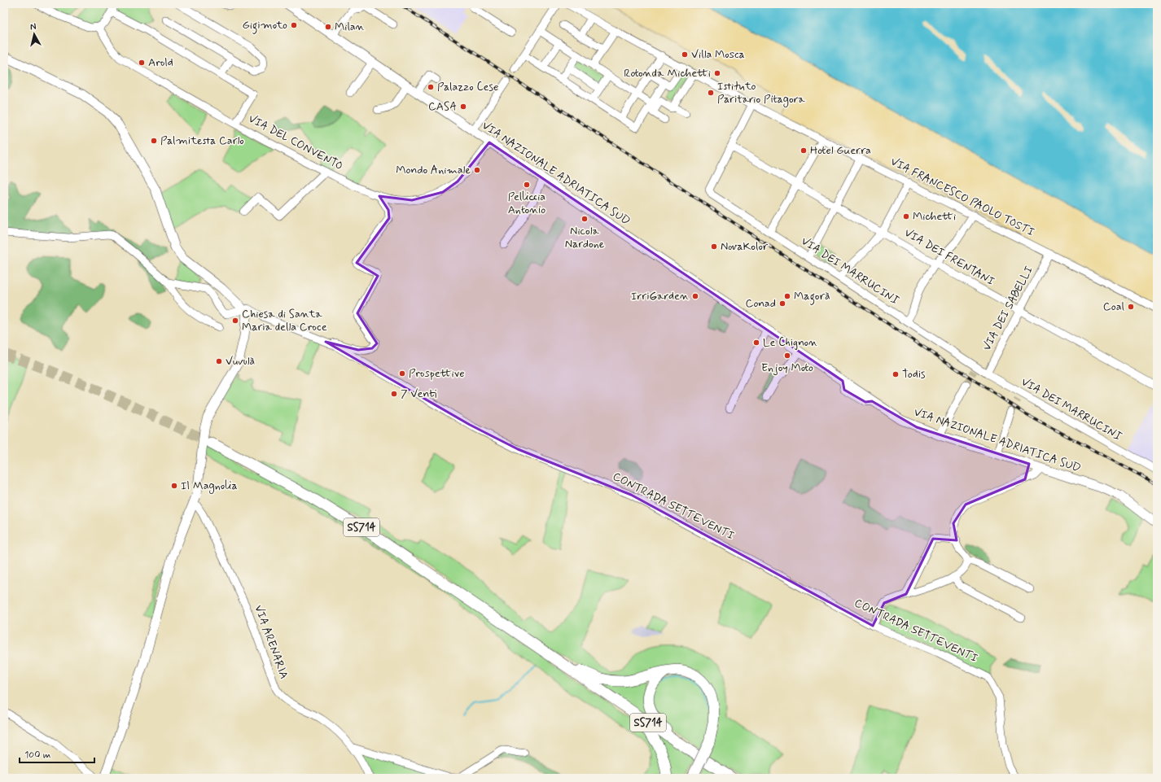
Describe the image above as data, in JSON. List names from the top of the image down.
{
  "streets": {
    "highway": ["SS714"],
    "main road": ["VIA NAZIONALE ADRIATICA SUD"],
    "street": [
      "VIA DEL CONVENTO",
      "VIA FRANCESCO PAOLO TOSTI",
      "VIA DEI FRENTANI",
      "VIA DEI MARRUCINI",
      "VIA DEI SABELLI",
      "CONTRADA SETTEVENTI",
      "VIA ARENARIA"
    ]
  },
  "crossings": [
    ["VIA DEL CONVENTO", "VIA NAZIONALE ADRIATICA SUD"],
    ["VIA FRANCESCO PAOLO TOSTI", "VIA DEI SABELLI"],
    ["VIA DEI FRENTANI", "VIA DEI MARRUCINI"],
    ["VIA DEI FRENTANI", "VIA DEI SABELLI"],
    ["VIA DEI MARRUCINI", "VIA DEI SABELLI"]
  ],
  "places": [
    "Gigimoto",
    "Milan",
    "Villa Mosca",
    "Arold",
    "Rotonda Michetti",
    "Palazzo Cese",
    "Istituto Paritario Pitagora",
    "CASA",
    "Palmitesta Carlo",
    "Hotel Guerra",
    "Mondo Animale",
    "Pelliccia Antonio",
    "Michetti",
    "Nicola Nardone",
    "NovaKolor",
    "IrriGarden",
    "Magorà",
    "Conad",
    "Coal",
    "Chiesa di Santa Maria della Croce",
    "Le Chignon",
    "Enjoy Moto",
    "Vuvulà",
    "Prospettive",
    "Todis",
    "7 Venti",
    "Il Magnolia"
  ],
  "scale_bar": "100 m",
  "north": "top"
}
